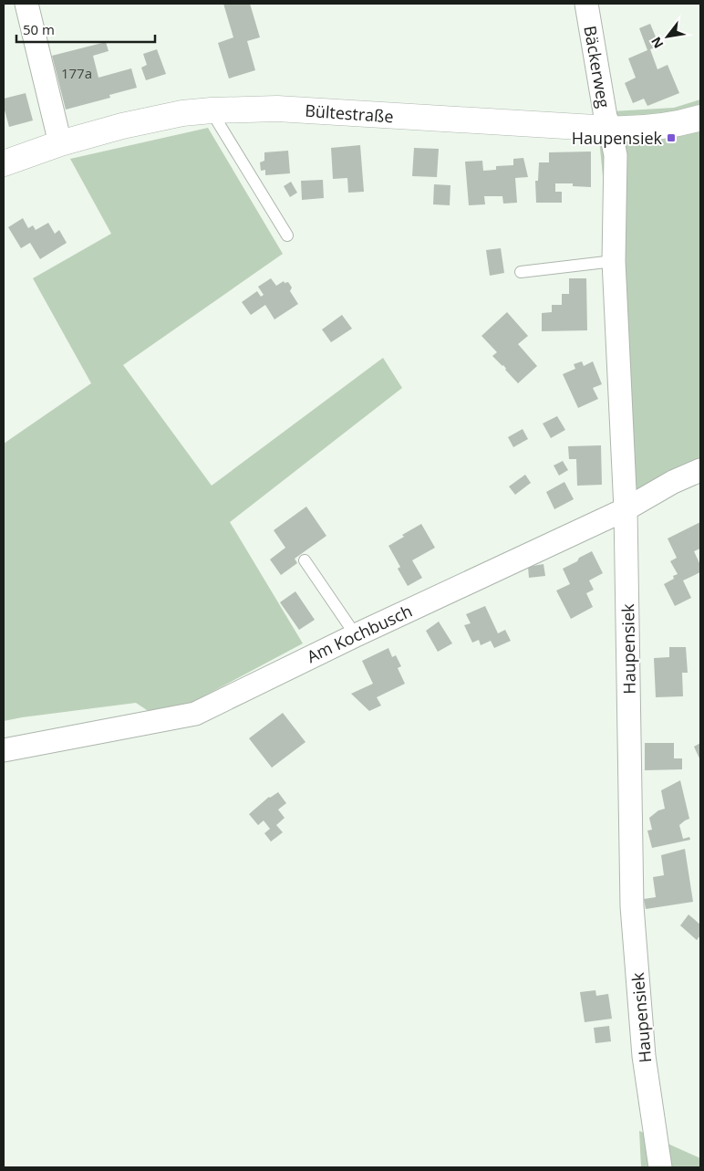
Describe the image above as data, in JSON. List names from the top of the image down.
{
  "streets": {
    "street": [
      "Bäckerweg",
      "Bültestraße",
      "Am Kochbusch",
      "Haupensiek"
    ]
  },
  "crossings": [
    ["Bäckerweg", "Bültestraße"],
    ["Bäckerweg", "Haupensiek"],
    ["Bültestraße", "Haupensiek"],
    ["Am Kochbusch", "Haupensiek"]
  ],
  "places": {
    "transit": ["Haupensiek"]
  },
  "house_numbers": ["177a"],
  "scale_bar": "50 m",
  "north": "bottom left"
}
